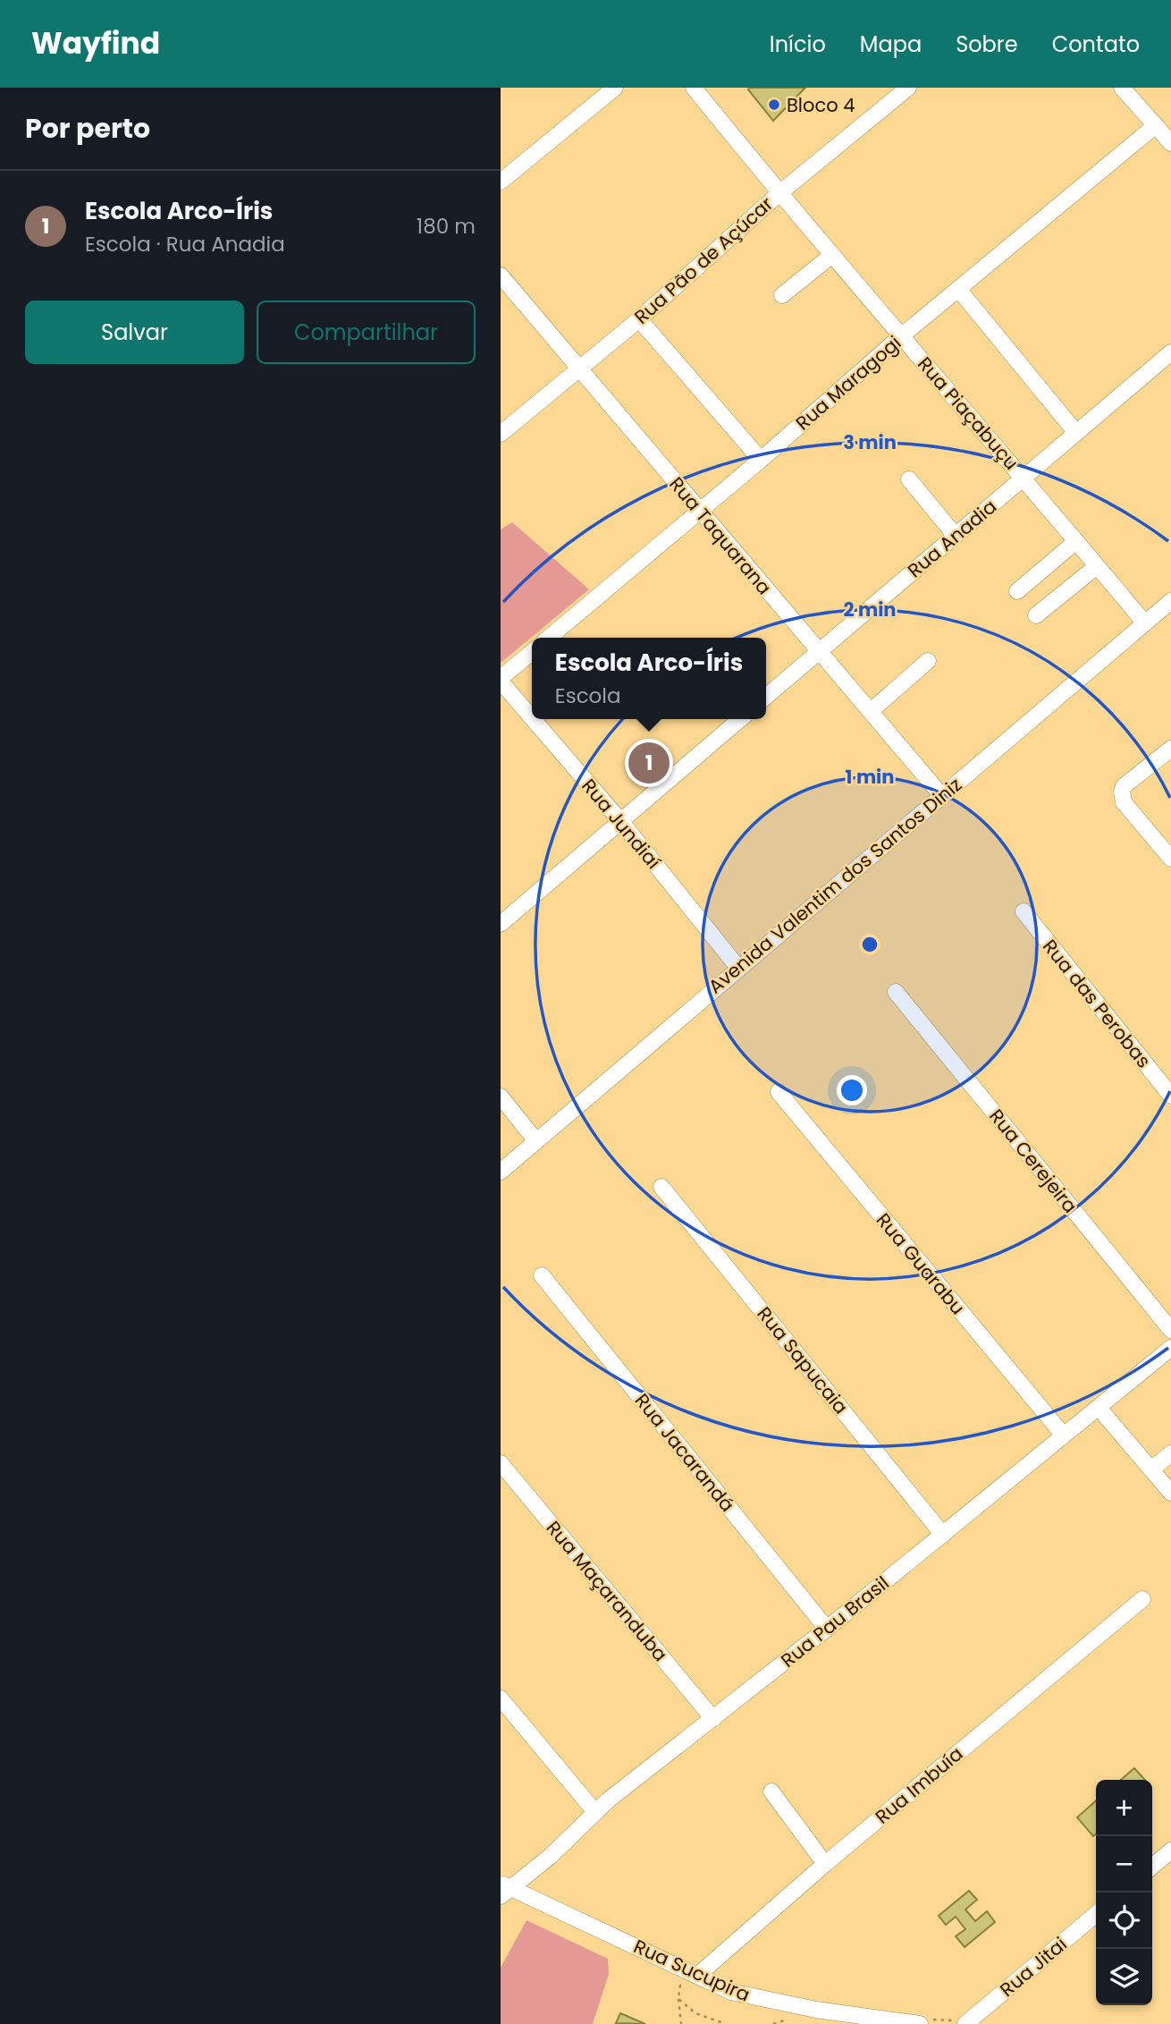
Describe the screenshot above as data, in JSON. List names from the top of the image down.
{
  "streets": {
    "street": [
      "Rua Pão de Açúcar",
      "Rua Maragogi",
      "Rua Piaçabuçu",
      "Rua Taquarana",
      "Rua Anadia",
      "Rua Jundiaí",
      "Avenida Valentim dos Santos Diniz",
      "Rua das Perobas",
      "Rua Cerejeira",
      "Rua Guarabu",
      "Rua Sapucaia",
      "Rua Jacarandá",
      "Rua Maçaranduba",
      "Rua Pau Brasil",
      "Rua Imbuía",
      "Rua Jitai",
      "Rua Sucupira"
    ]
  },
  "crossings": [
    ["Rua Pão de Açúcar", "Rua Piaçabuçu"],
    ["Rua Pão de Açúcar", "Rua Taquarana"],
    ["Rua Maragogi", "Rua Piaçabuçu"],
    ["Rua Maragogi", "Rua Taquarana"],
    ["Rua Piaçabuçu", "Rua Anadia"],
    ["Rua Piaçabuçu", "Avenida Valentim dos Santos Diniz"],
    ["Rua Taquarana", "Rua Anadia"],
    ["Rua Taquarana", "Avenida Valentim dos Santos Diniz"],
    ["Rua Jundiaí", "Avenida Valentim dos Santos Diniz"],
    ["Rua Guarabu", "Rua Pau Brasil"],
    ["Rua Sapucaia", "Rua Pau Brasil"],
    ["Rua Jacarandá", "Rua Pau Brasil"],
    ["Rua Maçaranduba", "Rua Pau Brasil"],
    ["Rua Pau Brasil", "Rua Sucupira"],
    ["Rua Imbuía", "Rua Sucupira"]
  ],
  "places": ["Bloco 4"],
  "page": {
    "header": "Wayfind",
    "nav": [
      "Início",
      "Mapa",
      "Sobre",
      "Contato"
    ],
    "heading": "Por perto",
    "list": [
      {
        "mark": "1",
        "name": "Escola Arco-Íris",
        "note": "Escola · Rua Anadia",
        "value": "180 m"
      }
    ],
    "buttons": ["Salvar", "Compartilhar"],
    "popup": ["Escola Arco-Íris", "Escola"],
    "pins": "1",
    "map_buttons": ["+", "−"]
  },
  "rings": ["3 min", "2 min", "1 min"]
}
